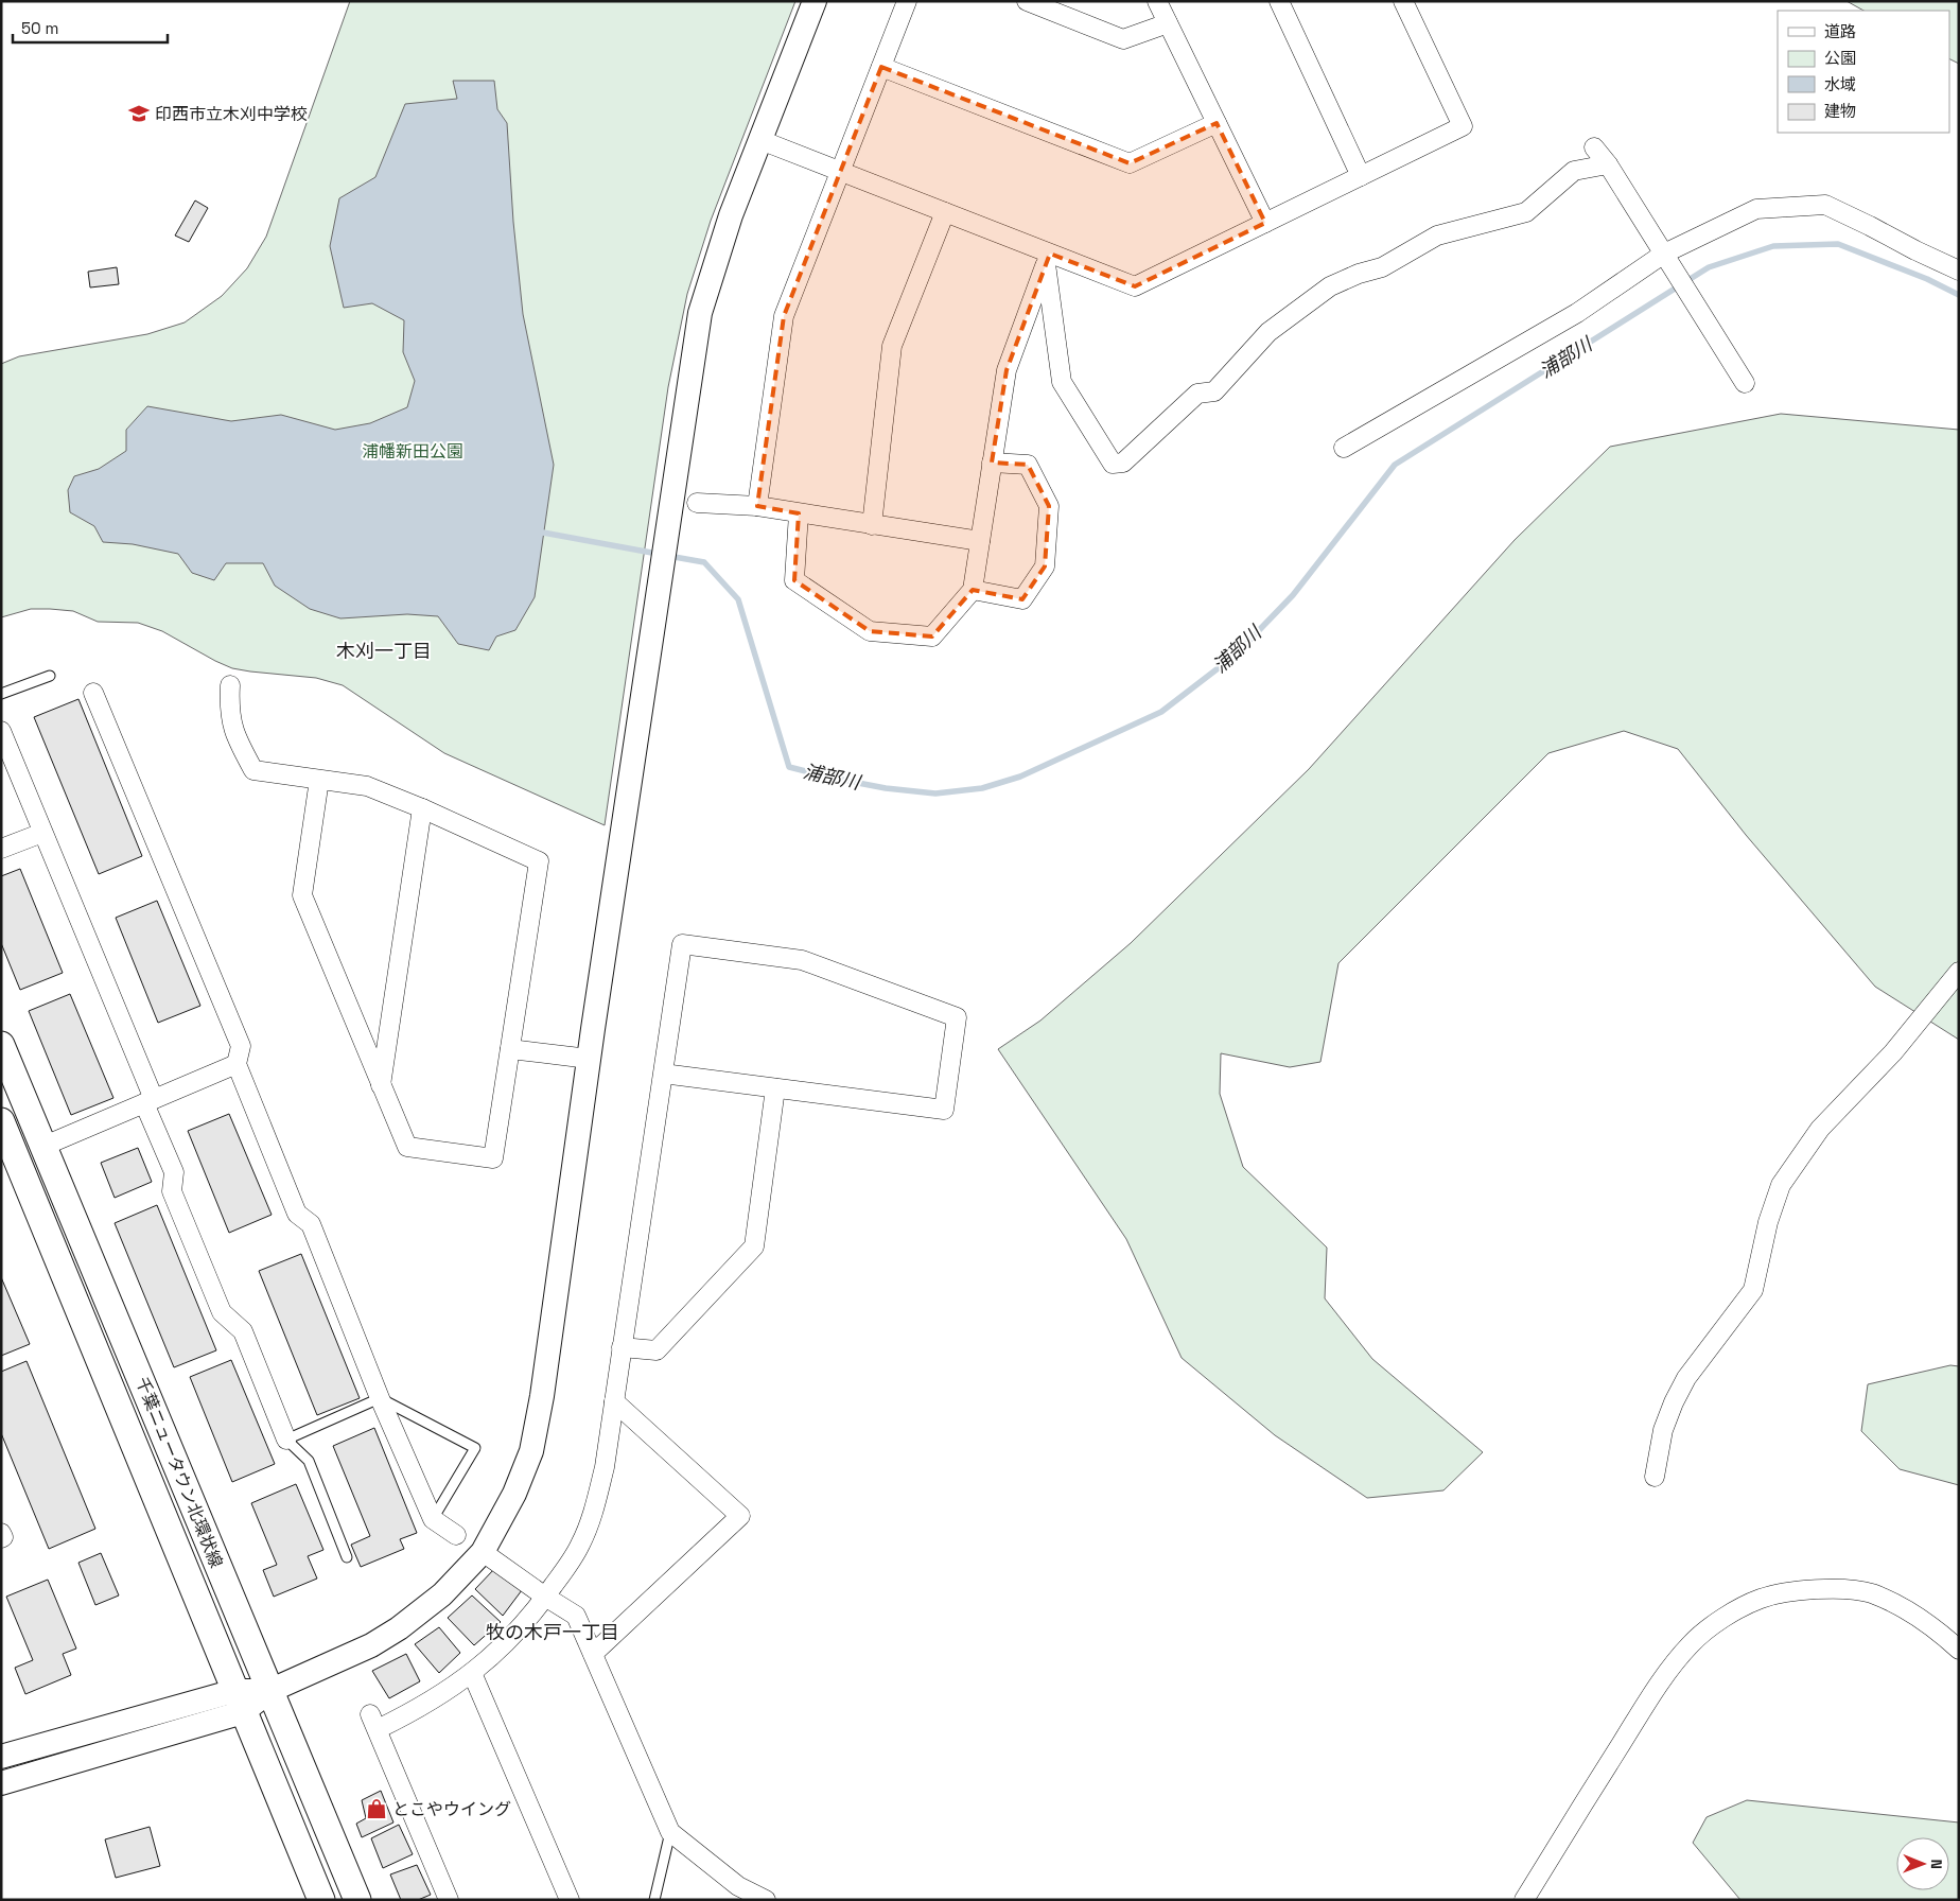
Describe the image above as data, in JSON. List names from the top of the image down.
{
  "streets": {
    "main road": ["千葉ニュータウン北環状線"]
  },
  "districts": ["木刈一丁目", "牧の木戸一丁目"],
  "water": ["浦部川"],
  "parks": ["浦幡新田公園"],
  "places": {
    "school or university": ["印西市立木刈中学校"],
    "shop": ["とこやウイング"]
  },
  "legend": [
    "道路",
    "公園",
    "水域",
    "建物"
  ],
  "scale_bar": "50 m",
  "north": "right"
}
